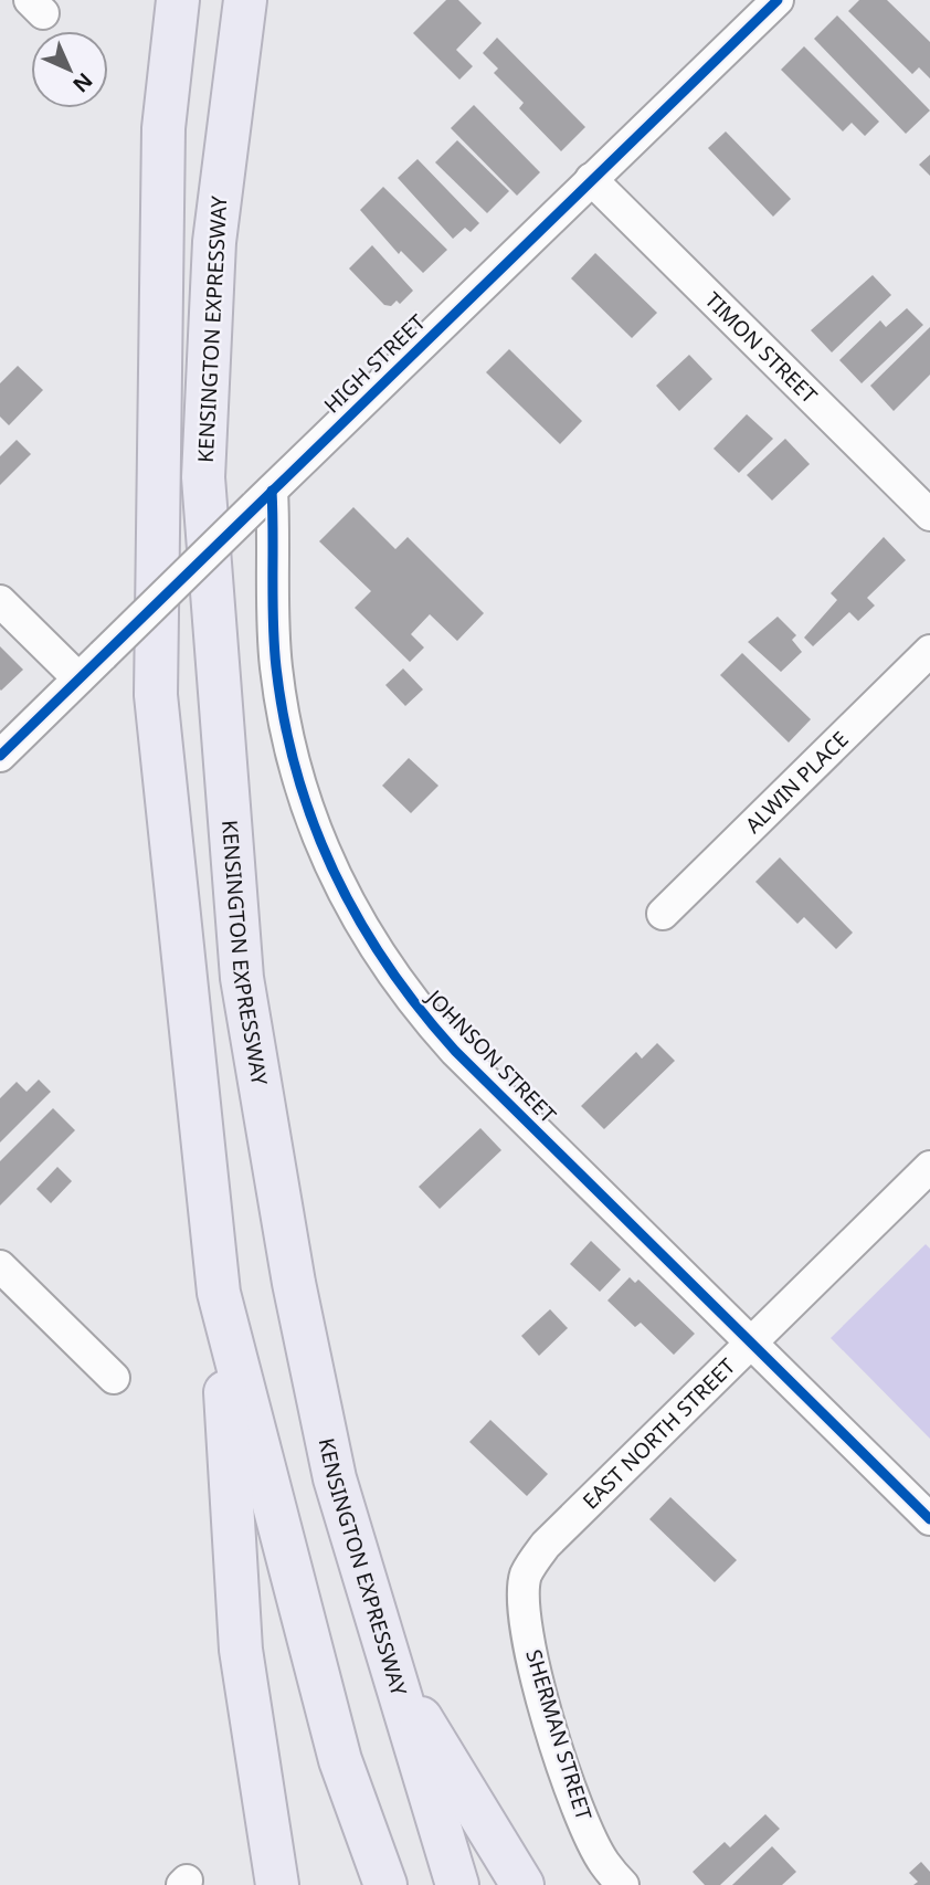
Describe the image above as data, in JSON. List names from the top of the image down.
{
  "streets": {
    "highway": ["KENSINGTON EXPRESSWAY"],
    "street": [
      "TIMON STREET",
      "HIGH STREET",
      "ALWIN PLACE",
      "JOHNSON STREET",
      "EAST NORTH STREET",
      "SHERMAN STREET"
    ]
  },
  "crossings": [
    ["TIMON STREET", "HIGH STREET"],
    ["HIGH STREET", "JOHNSON STREET"],
    ["JOHNSON STREET", "EAST NORTH STREET"],
    ["EAST NORTH STREET", "SHERMAN STREET"]
  ],
  "north": "bottom right"
}
